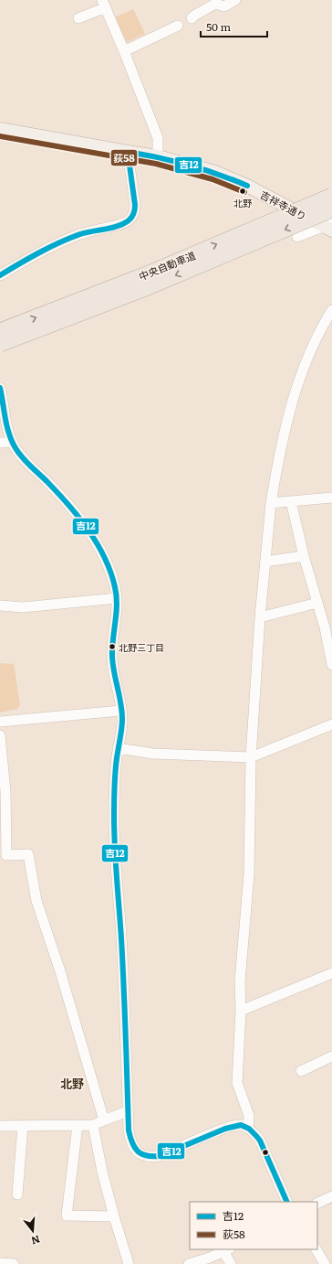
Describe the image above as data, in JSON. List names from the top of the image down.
{
  "streets": {
    "highway": ["中央自動車道"],
    "main road": ["吉祥寺通り"]
  },
  "districts": ["北野"],
  "places": ["北野", "北野三丁目"],
  "lines": ["transit line 荻58", "transit line 吉12"],
  "legend": ["吉12", "荻58"],
  "scale_bar": "50 m",
  "north": "bottom"
}
